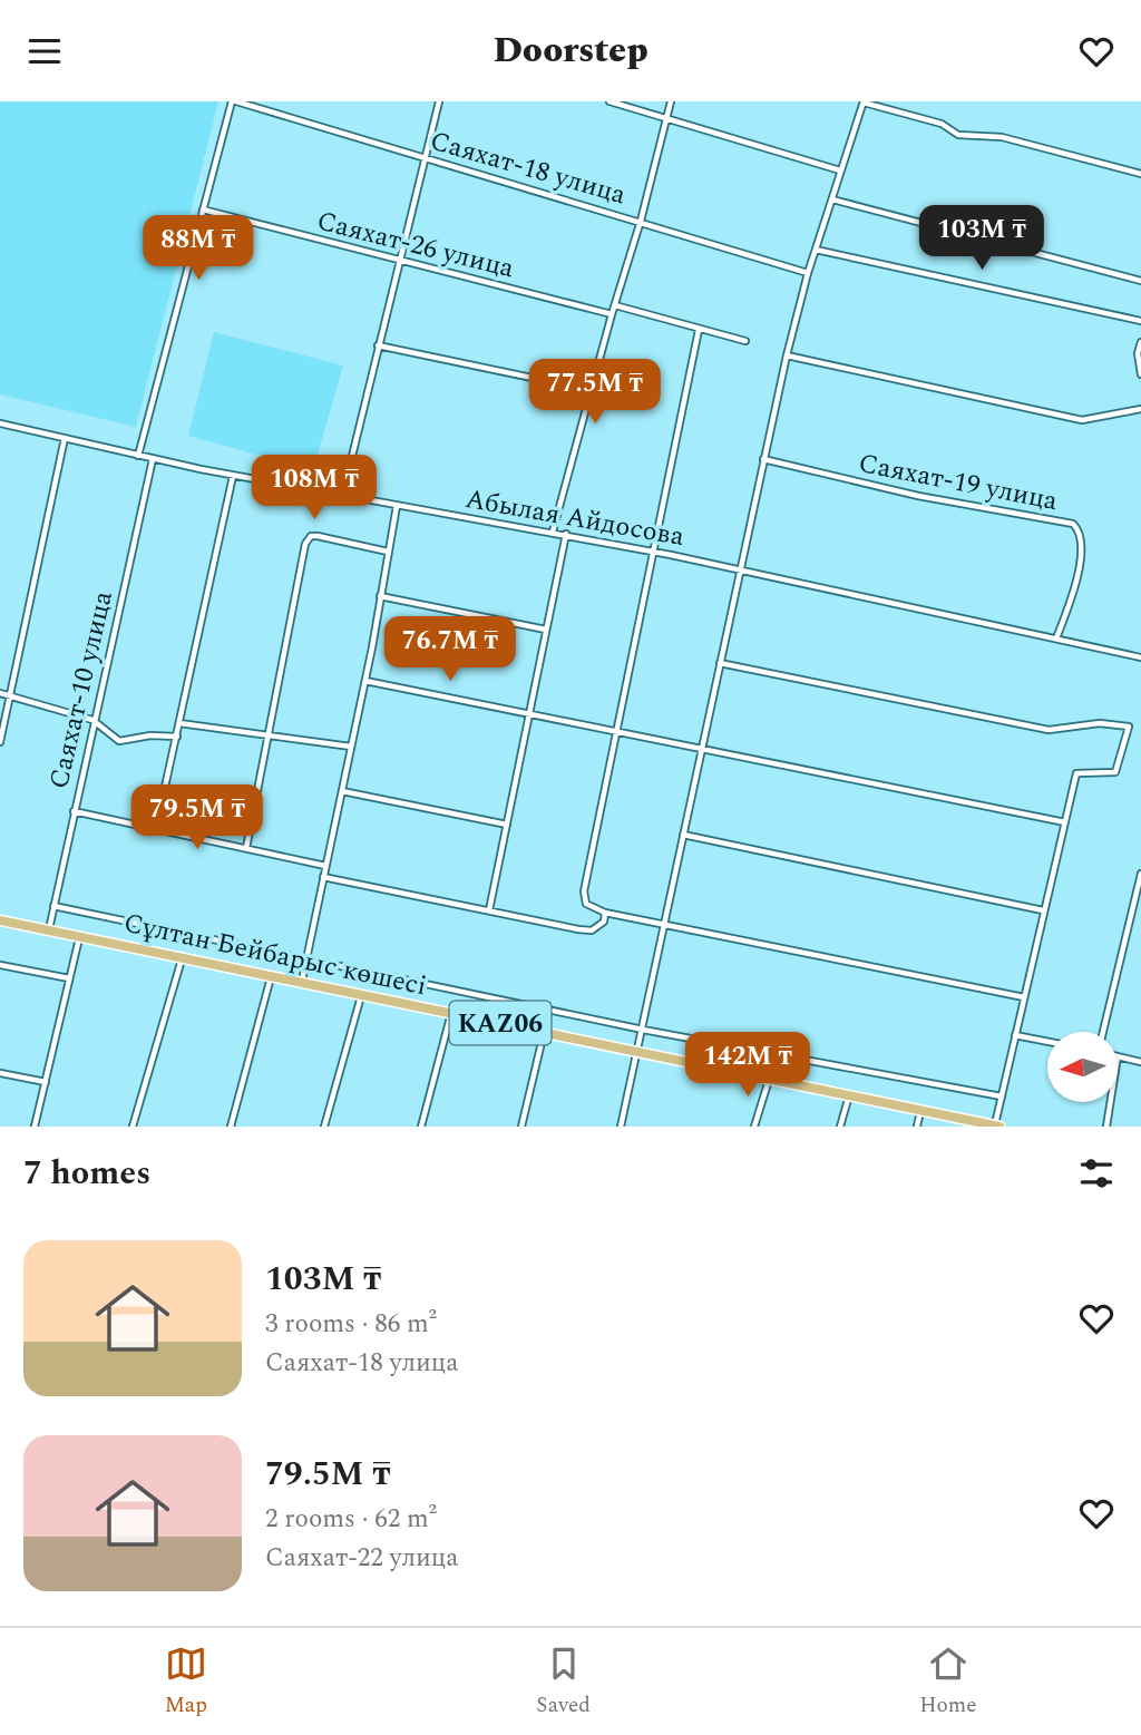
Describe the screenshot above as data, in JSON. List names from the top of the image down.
{
  "streets": {
    "main road": ["Сұлтан Бейбарыс көшесі", "KAZ06"],
    "street": [
      "Саяхат-18 улица",
      "Саяхат-26 улица",
      "Саяхат-19 улица",
      "Абылая Айдосова",
      "Саяхат-10 улица"
    ]
  },
  "crossings": [
    ["Саяхат-19 улица", "Абылая Айдосова"],
    ["Абылая Айдосова", "Саяхат-10 улица"],
    ["Саяхат-10 улица", "Сұлтан Бейбарыс көшесі"]
  ],
  "north": "left",
  "page": {
    "header": "Doorstep",
    "price": [
      "103M ₸",
      "88M ₸",
      "77.5M ₸",
      "108M ₸",
      "76.7M ₸",
      "79.5M ₸",
      "142M ₸"
    ],
    "heading": "7 homes",
    "list": [
      {
        "name": "103M ₸",
        "note": "3 rooms · 86 m² · Саяхат-18 улица"
      },
      {
        "name": "79.5M ₸",
        "note": "2 rooms · 62 m² · Саяхат-22 улица"
      }
    ],
    "tabs": ["Map", "Saved", "Home"]
  }
}
